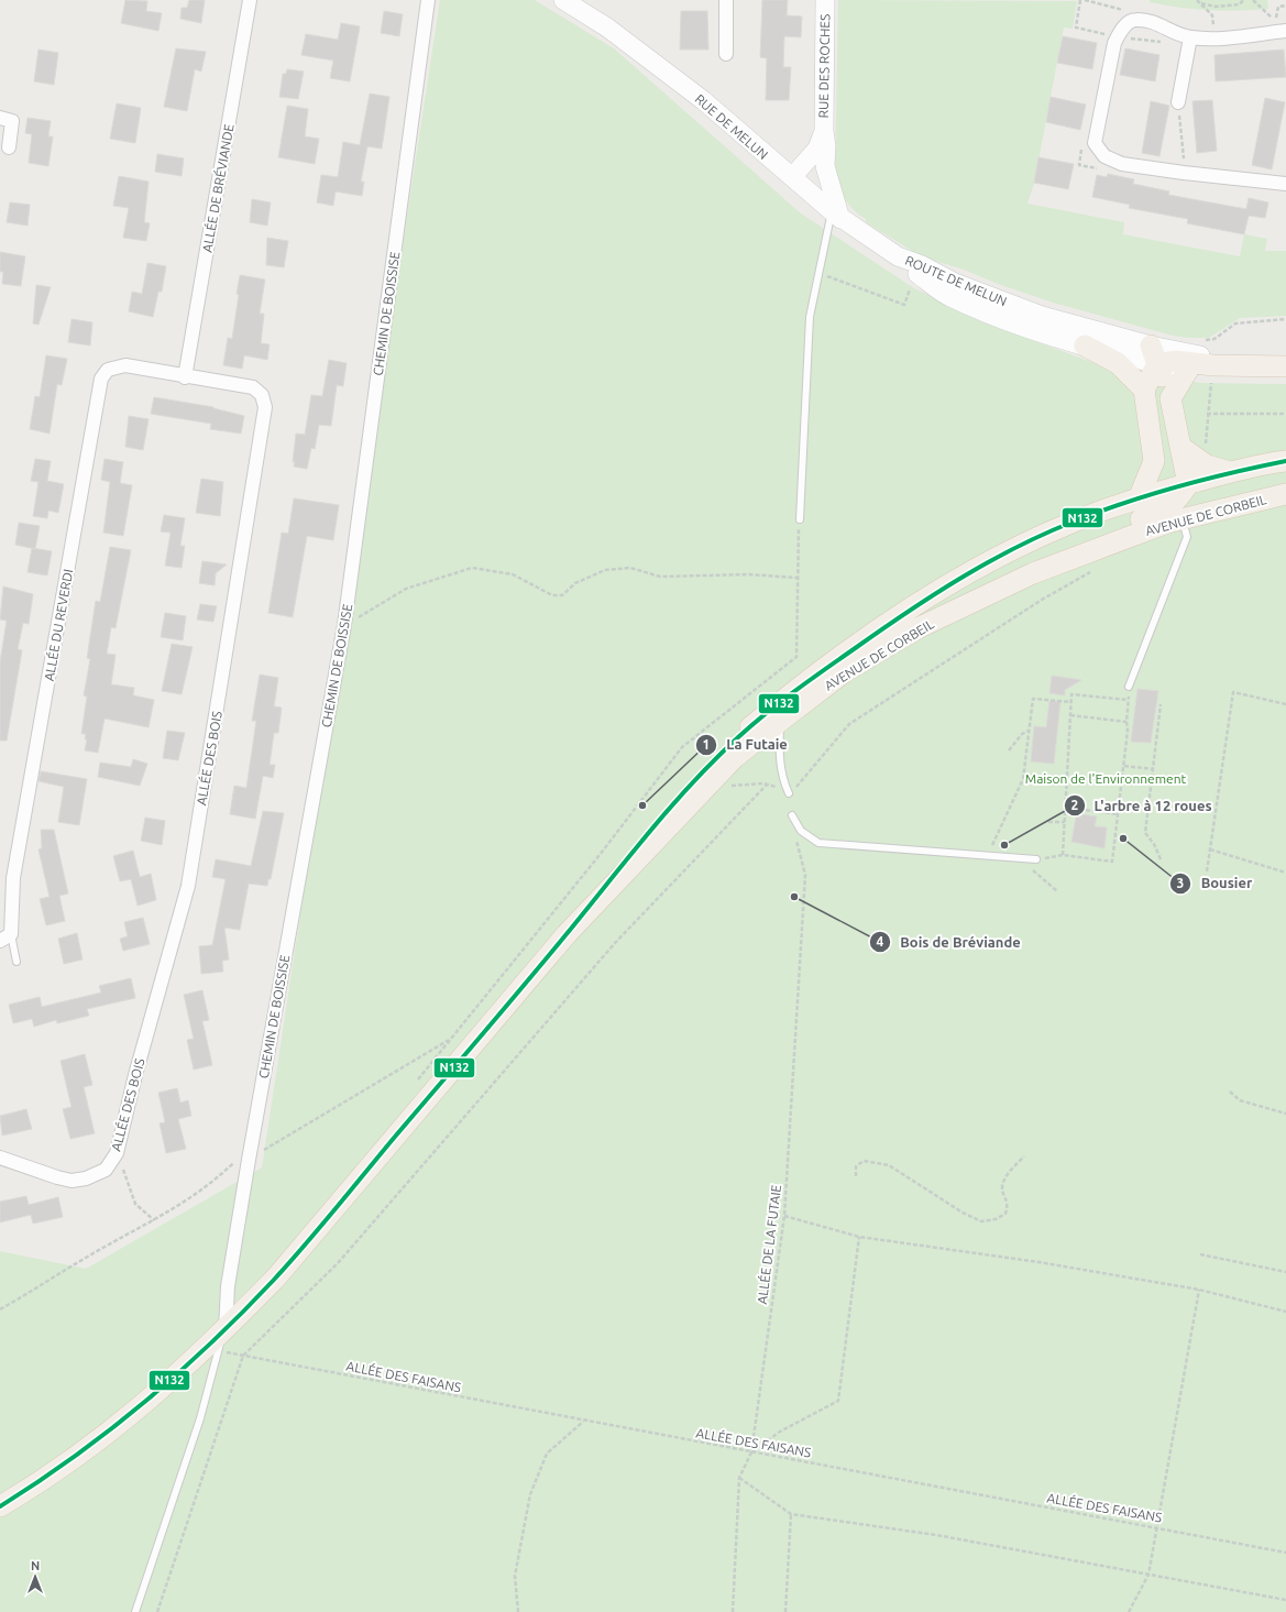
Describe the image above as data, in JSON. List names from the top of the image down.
{
  "streets": {
    "main road": ["AVENUE DE CORBEIL"],
    "street": [
      "RUE DES ROCHES",
      "RUE DE MELUN",
      "ALLÉE DE BRÉVIANDE",
      "ROUTE DE MELUN",
      "CHEMIN DE BOISSISE",
      "ALLÉE DU REVERDI",
      "ALLÉE DES BOIS"
    ],
    "path": ["ALLÉE DE LA FUTAIE", "ALLÉE DES FAISANS"]
  },
  "crossings": [
    ["RUE DES ROCHES", "RUE DE MELUN"],
    ["RUE DE MELUN", "ROUTE DE MELUN"],
    ["ALLÉE DE BRÉVIANDE", "ALLÉE DU REVERDI"],
    ["ALLÉE DE BRÉVIANDE", "ALLÉE DES BOIS"],
    ["CHEMIN DE BOISSISE", "AVENUE DE CORBEIL"],
    ["ALLÉE DU REVERDI", "ALLÉE DES BOIS"],
    ["ALLÉE DE LA FUTAIE", "ALLÉE DES FAISANS"]
  ],
  "parks": ["Maison de l'Environnement"],
  "places": [
    "La Futaie",
    "Bousier",
    "L'arbre à 12 roues",
    "Bois de Bréviande"
  ],
  "lines": ["transit line N132"],
  "north": "top"
}
